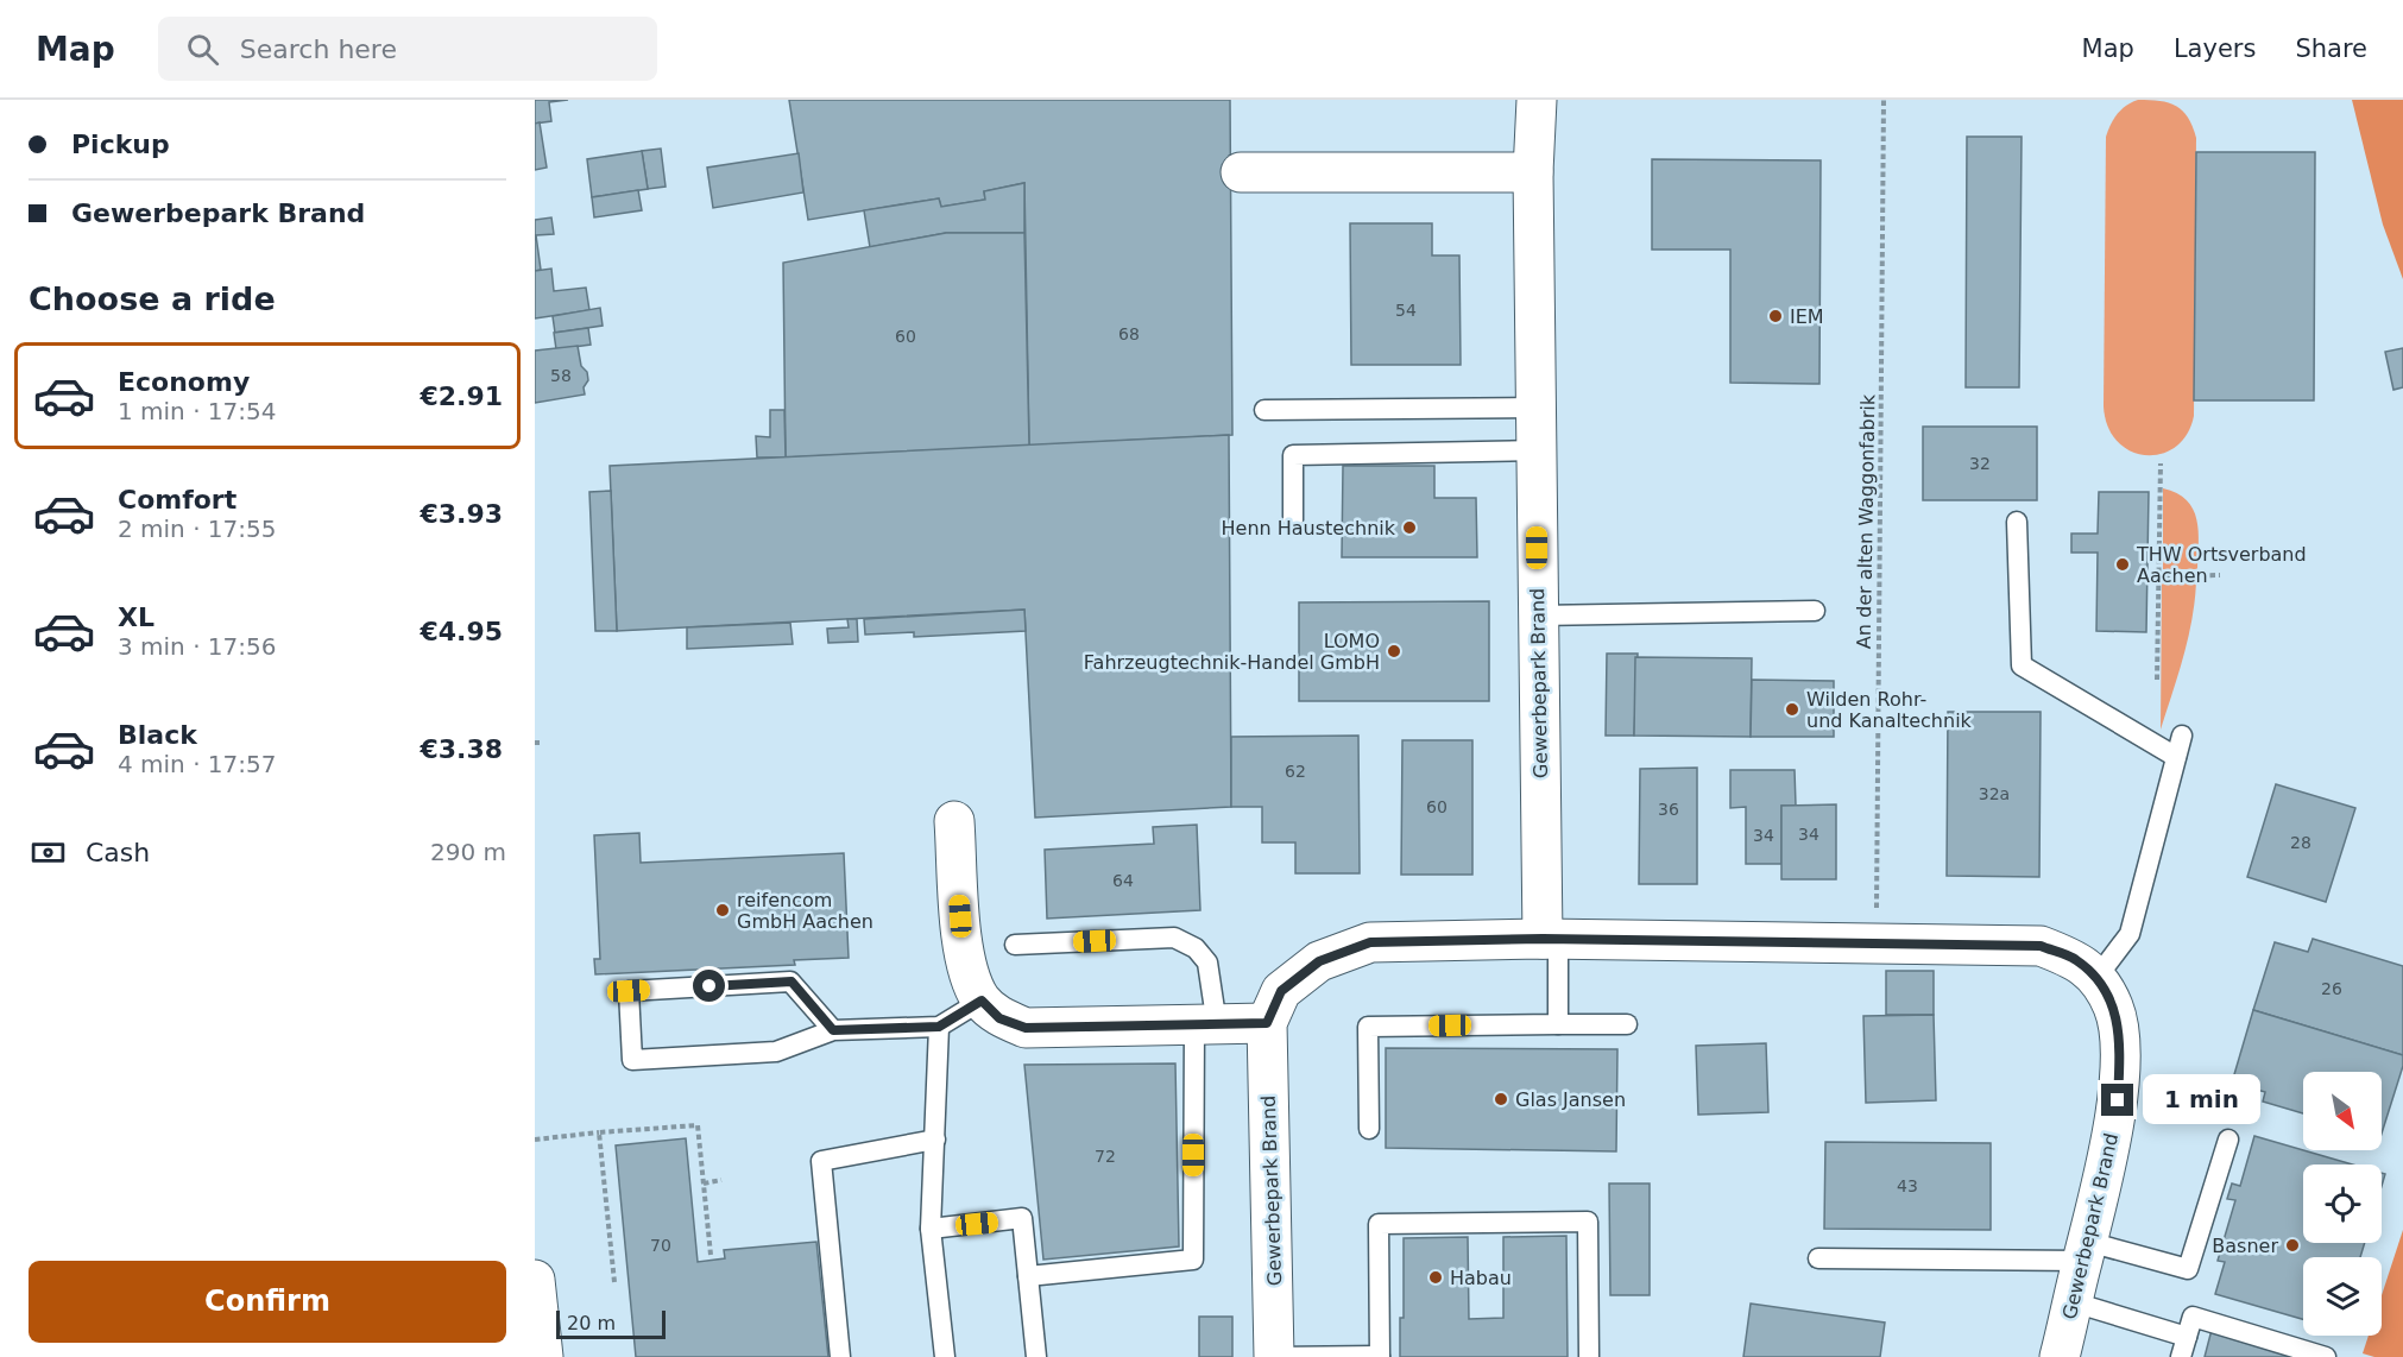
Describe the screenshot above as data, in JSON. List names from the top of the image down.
{
  "streets": {
    "street": ["Gewerbepark Brand"],
    "path": ["An der alten Waggonfabrik"]
  },
  "crossings": [
    ["An der alten Waggonfabrik", "Gewerbepark Brand"]
  ],
  "places": [
    "IEM",
    "Henn Haustechnik",
    "THW Ortsverband Aachen",
    "LOMO Fahrzeugtechnik-Handel GmbH",
    "Wilden Rohr- und Kanaltechnik",
    "reifencom GmbH Aachen",
    "Glas Jansen",
    "Basner",
    "Habau"
  ],
  "house_numbers": [
    "54",
    "68",
    "60",
    "58",
    "32",
    "62",
    "32a",
    "60",
    "36",
    "34",
    "34",
    "28",
    "64",
    "26",
    "72",
    "43",
    "70"
  ],
  "scale_bar": "20 m",
  "north": "bottom right",
  "page": {
    "header": "Map",
    "search": "Search here",
    "nav": ["Map", "Layers", "Share"],
    "banner": ["Pickup", "Gewerbepark Brand"],
    "heading": "Choose a ride",
    "list": [
      {
        "name": "Economy",
        "note": "1 min · 17:54",
        "value": "€2.91"
      },
      {
        "name": "Comfort",
        "note": "2 min · 17:55",
        "value": "€3.93"
      },
      {
        "name": "XL",
        "note": "3 min · 17:56",
        "value": "€4.95"
      },
      {
        "name": "Black",
        "note": "4 min · 17:57",
        "value": "€3.38"
      }
    ],
    "pay": ["Cash", "290 m"],
    "bubble": "1 min",
    "buttons": "Confirm",
    "scale": "20 m"
  }
}
